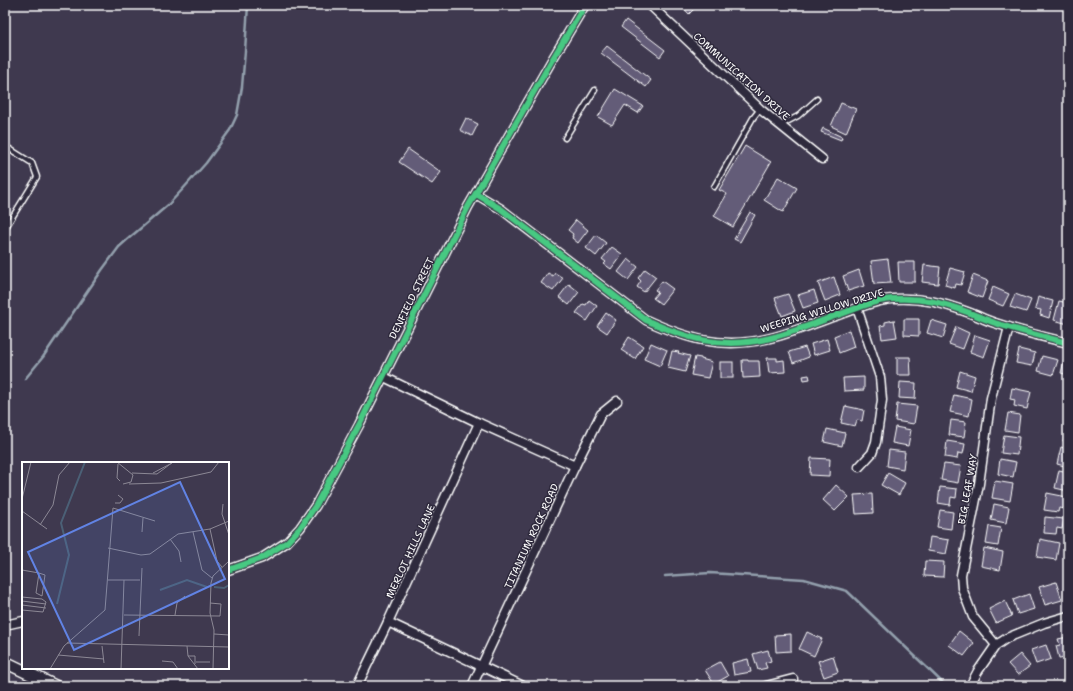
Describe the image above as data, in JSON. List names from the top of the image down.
{
  "streets": {
    "street": [
      "COMMUNICATION DRIVE",
      "DENFIELD STREET",
      "WEEPING WILLOW DRIVE",
      "BIG LEAF WAY",
      "TITANIUM ROCK ROAD",
      "MERLOT HILLS LANE"
    ]
  },
  "crossings": [
    ["DENFIELD STREET", "WEEPING WILLOW DRIVE"],
    ["WEEPING WILLOW DRIVE", "BIG LEAF WAY"]
  ]
}
